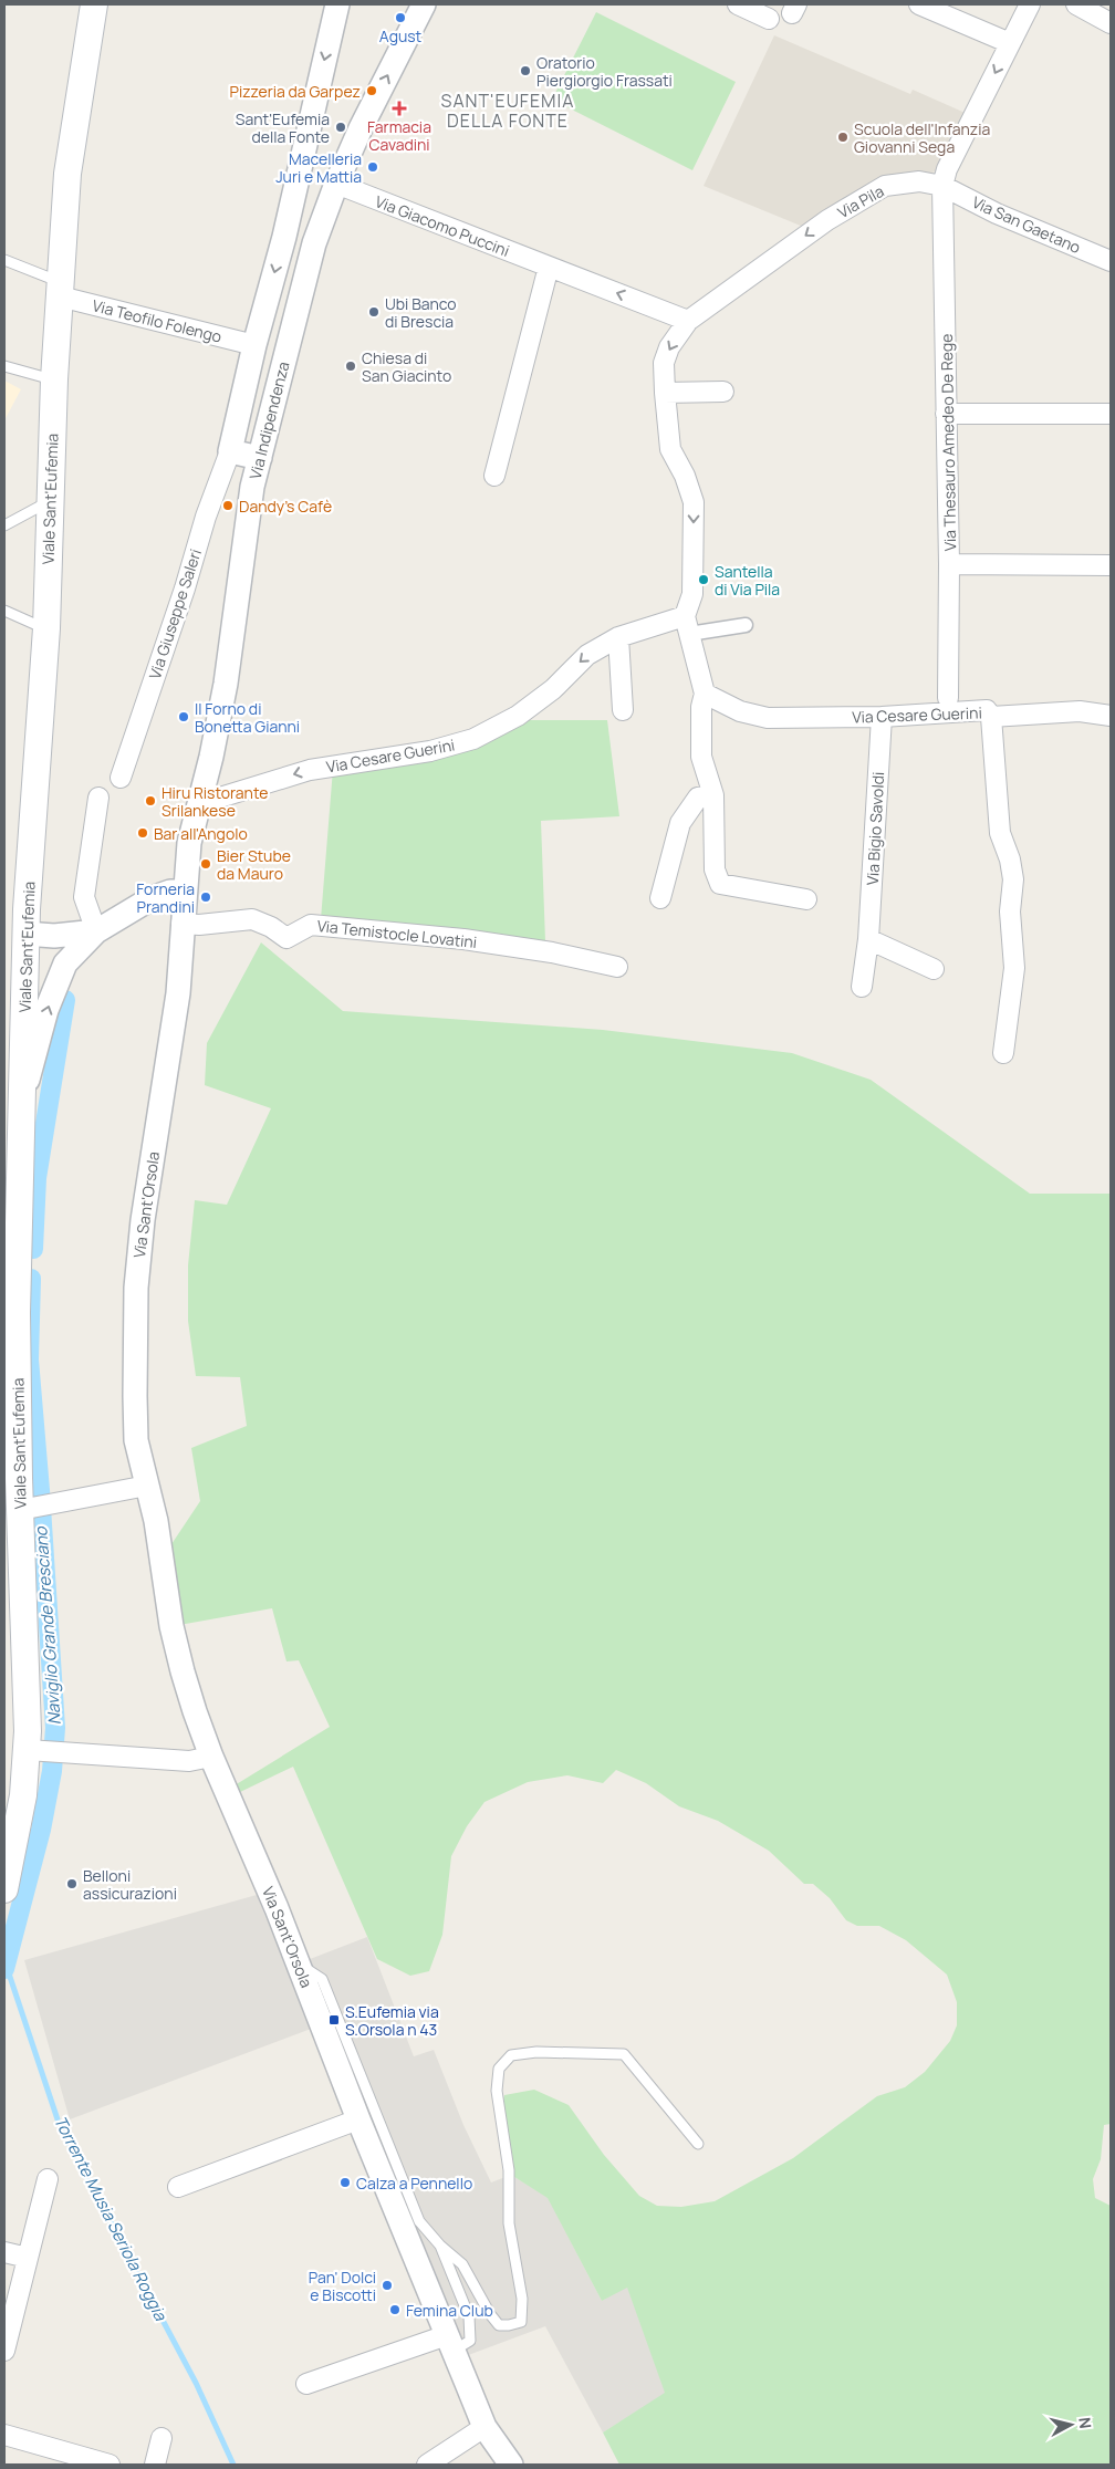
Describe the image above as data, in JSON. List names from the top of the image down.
{
  "streets": {
    "main road": ["Viale Sant'Eufemia"],
    "street": [
      "Via Pila",
      "Via San Gaetano",
      "Via Giacomo Puccini",
      "Via Teofilo Folengo",
      "Via Indipendenza",
      "Via Thesauro Amedeo De Rege",
      "Via Giuseppe Saleri",
      "Via Cesare Guerini",
      "Via Bigio Savoldi",
      "Via Temistocle Lovatini",
      "Via Sant'Orsola"
    ]
  },
  "crossings": [
    ["Via Pila", "Via San Gaetano"],
    ["Via Pila", "Via Giacomo Puccini"],
    ["Via Pila", "Via Thesauro Amedeo De Rege"],
    ["Via Pila", "Via Cesare Guerini"],
    ["Via San Gaetano", "Via Thesauro Amedeo De Rege"],
    ["Via Giacomo Puccini", "Via Indipendenza"],
    ["Via Teofilo Folengo", "Viale Sant'Eufemia"],
    ["Via Teofilo Folengo", "Via Giuseppe Saleri"],
    ["Via Indipendenza", "Via Cesare Guerini"],
    ["Via Indipendenza", "Via Temistocle Lovatini"],
    ["Via Indipendenza", "Via Sant'Orsola"],
    ["Via Cesare Guerini", "Via Bigio Savoldi"],
    ["Via Temistocle Lovatini", "Via Sant'Orsola"]
  ],
  "one_way": ["Via Giacomo Puccini", "Via Giuseppe Saleri", "Via Cesare Guerini"],
  "districts": ["SANT'EUFEMIA DELLA FONTE"],
  "water": ["Naviglio Grande Bresciano", "Torrente Musia Seriola Roggia"],
  "places": {
    "other": [
      "Agust",
      "Oratorio Piergiorgio Frassati",
      "Pizzeria da Garpez",
      "Sant'Eufemia della Fonte",
      "Scuola dell'Infanzia Giovanni Sega",
      "Macelleria Juri e Mattia",
      "Ubi Banco di Brescia",
      "Chiesa di San Giacinto",
      "Dandy's Cafè",
      "Santella di Via Pila",
      "Il Forno di Bonetta Gianni",
      "Hiru Ristorante Srilankese",
      "Bar all'Angolo",
      "Bier Stube da Mauro",
      "Forneria Prandini",
      "Belloni assicurazioni",
      "Calza a Pennello",
      "Pan' Dolci e Biscotti",
      "Femina Club"
    ],
    "health": ["Farmacia Cavadini"],
    "transit": ["S.Eufemia via S.Orsola n 43"]
  },
  "north": "right"
}
